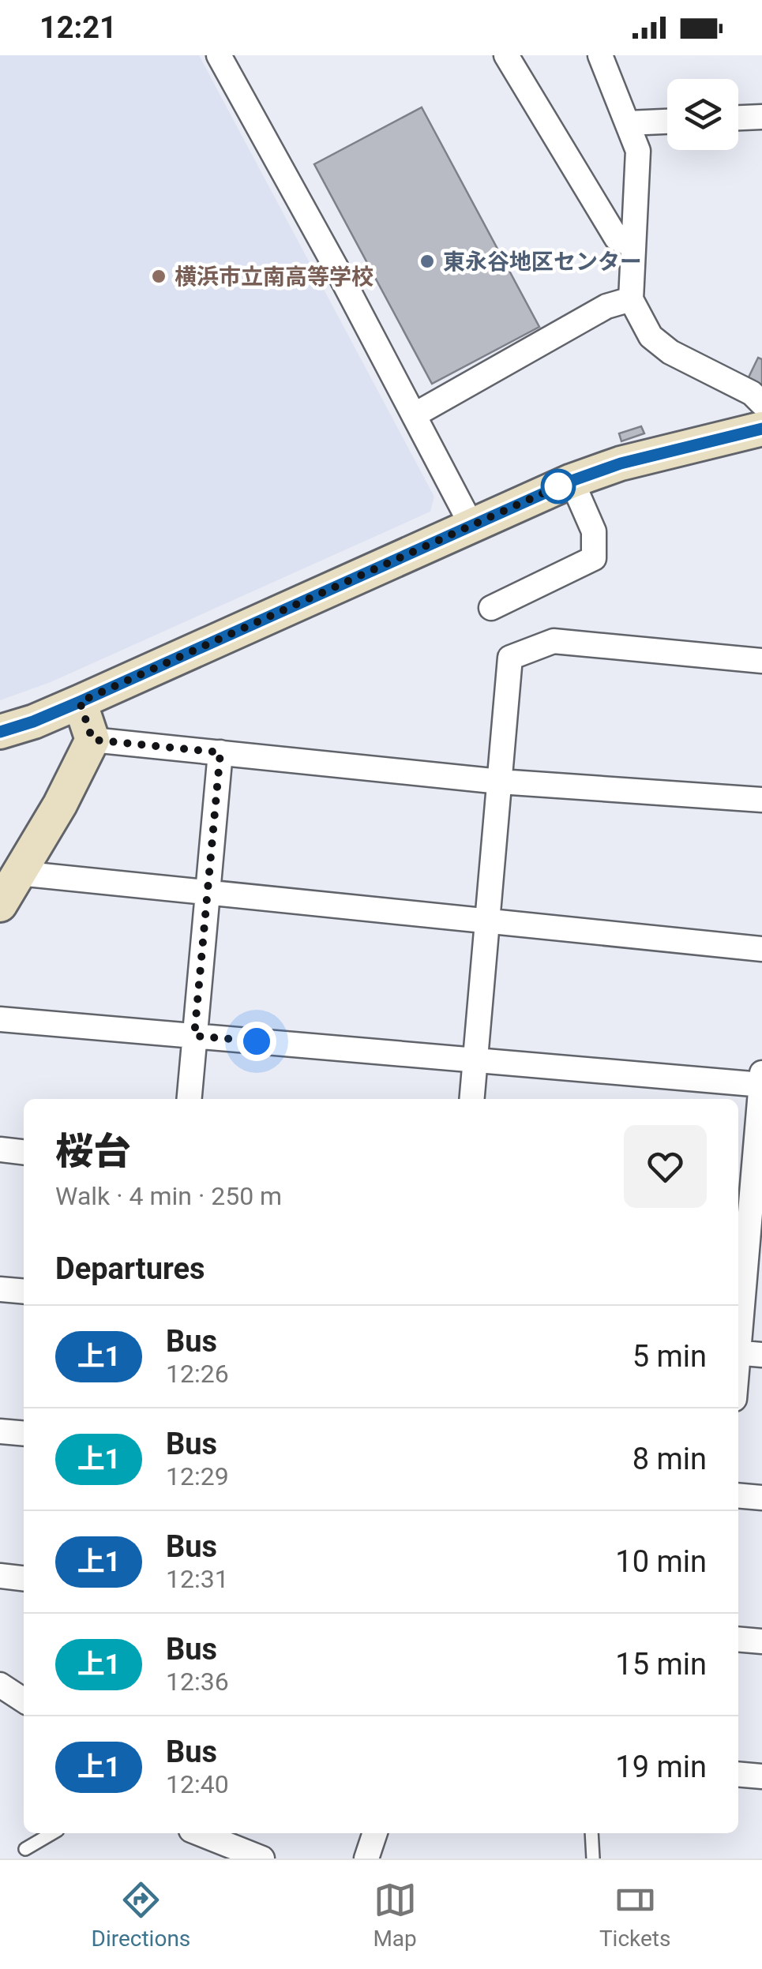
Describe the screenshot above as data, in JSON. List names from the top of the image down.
{
  "places": ["東永谷地区センター", "横浜市立南高等学校"],
  "lines": ["bus line 上1"],
  "page": {
    "status": "12:21",
    "heading": [
      ["桜台", "Walk · 4 min · 250 m"],
      "Departures"
    ],
    "list": [
      {
        "mark": "上1",
        "name": "Bus",
        "note": "12:26",
        "value": "5 min"
      },
      {
        "mark": "上1",
        "name": "Bus",
        "note": "12:29",
        "value": "8 min"
      },
      {
        "mark": "上1",
        "name": "Bus",
        "note": "12:31",
        "value": "10 min"
      },
      {
        "mark": "上1",
        "name": "Bus",
        "note": "12:36",
        "value": "15 min"
      },
      {
        "mark": "上1",
        "name": "Bus",
        "note": "12:40",
        "value": "19 min"
      }
    ],
    "tabs": ["Directions", "Map", "Tickets"]
  }
}
